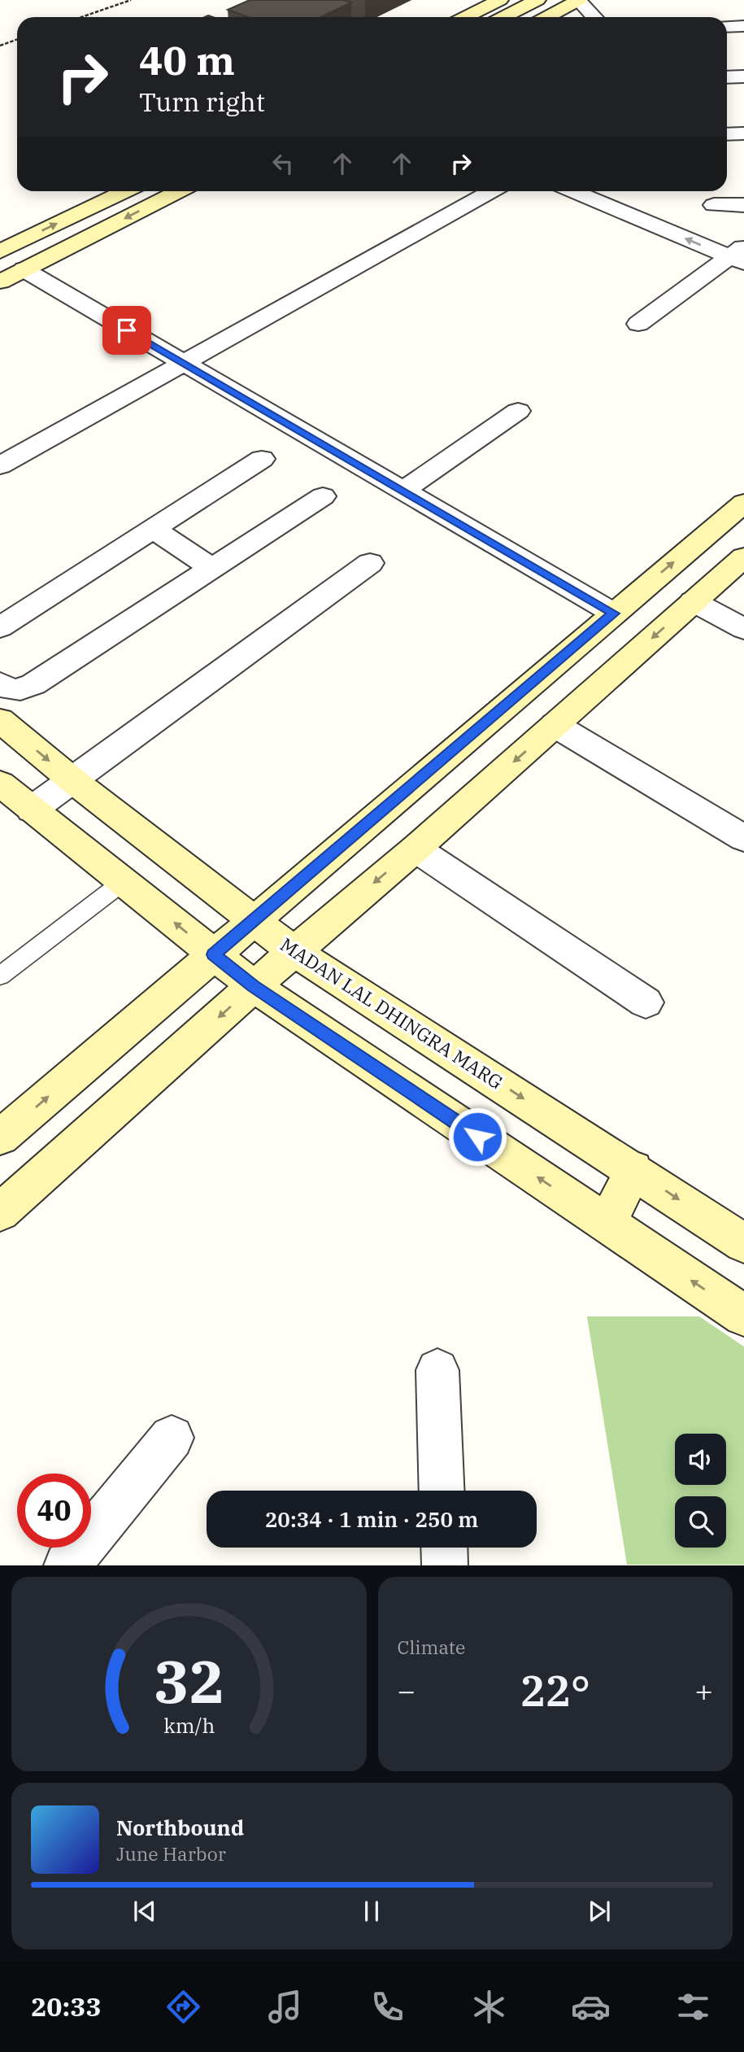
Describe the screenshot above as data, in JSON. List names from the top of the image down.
{
  "streets": {
    "street": ["MADAN LAL DHINGRA MARG"]
  },
  "page": {
    "turn": ["40 m", "Turn right"],
    "limit": "40",
    "trip": "20:34 · 1 min · 250 m",
    "tile": "Climate",
    "heat": ["−", "22°", "+"],
    "song": ["Northbound", "June Harbor"],
    "tabs": "20:33",
    "gauge": ["32", "km/h"]
  }
}
